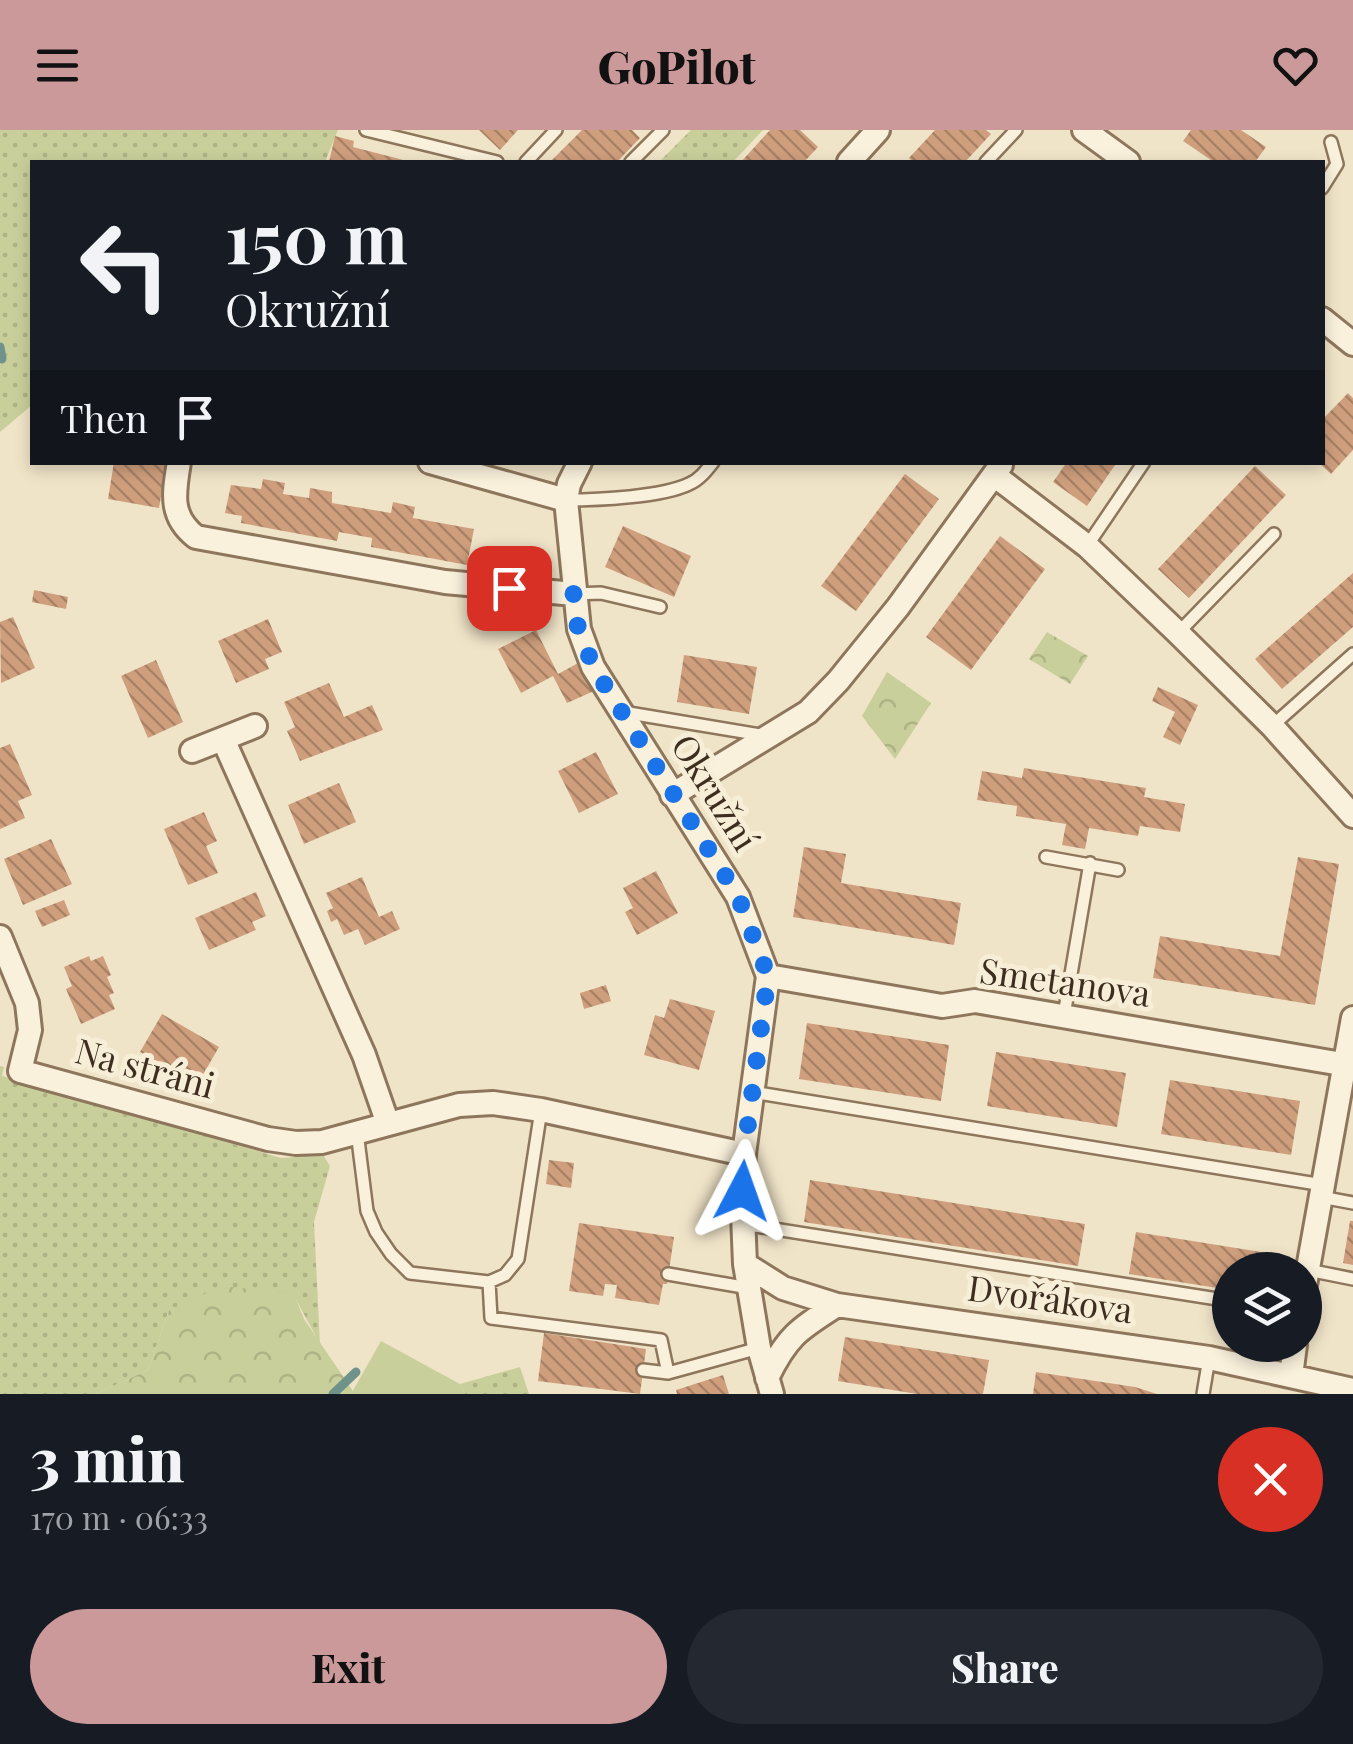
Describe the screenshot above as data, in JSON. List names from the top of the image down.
{
  "streets": {
    "street": [
      "Okružní",
      "Smetanova",
      "Na stráni",
      "Dvořákova"
    ]
  },
  "crossings": [
    ["Okružní", "Smetanova"],
    ["Okružní", "Na stráni"],
    ["Okružní", "Dvořákova"]
  ],
  "page": {
    "header": "GoPilot",
    "turn": ["150 m", "Okružní"],
    "then": "Then",
    "heading": ["3 min", "170 m · 06:33"],
    "buttons": ["Exit", "Share"]
  }
}
